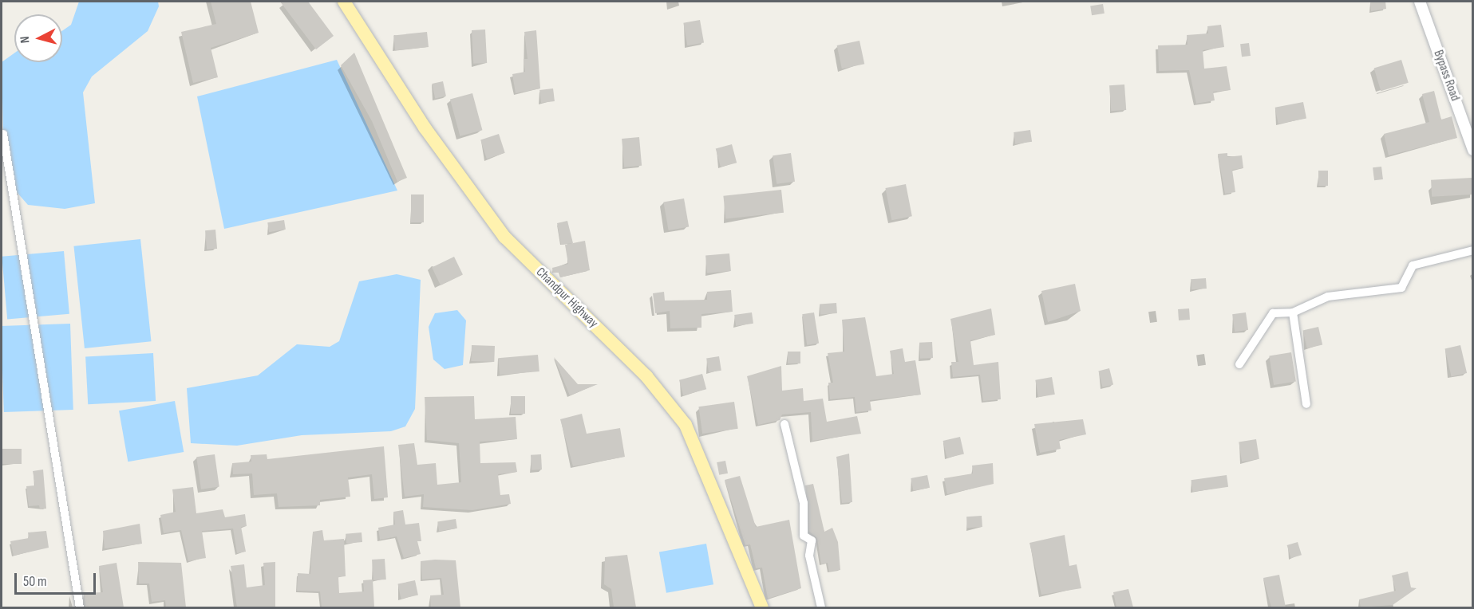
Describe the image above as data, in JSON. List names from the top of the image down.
{
  "streets": {
    "main road": ["Chandpur Highway"],
    "street": ["Bypass Road"]
  },
  "scale_bar": "50 m",
  "north": "left"
}
